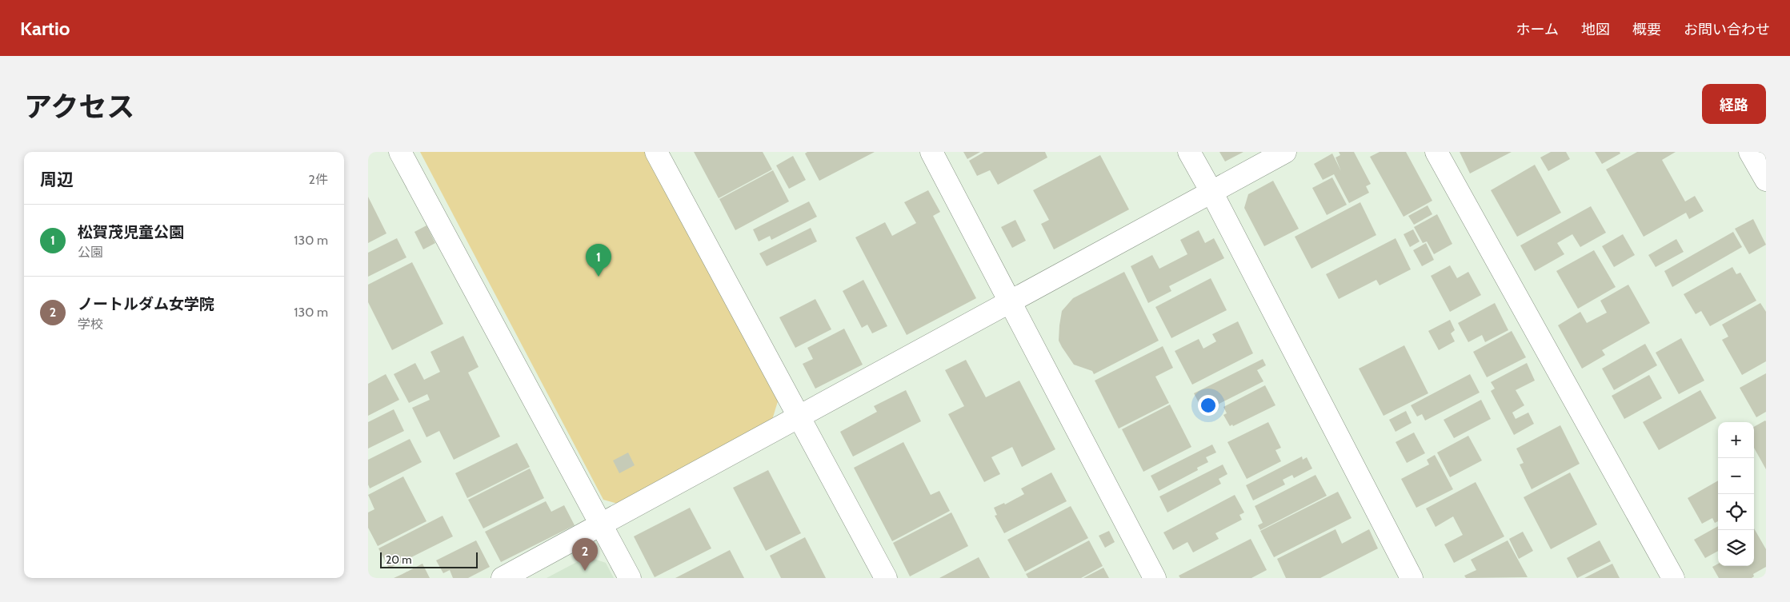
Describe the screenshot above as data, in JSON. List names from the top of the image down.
{
  "scale_bar": "20 m",
  "page": {
    "header": "Kartio",
    "nav": [
      "ホーム",
      "地図",
      "概要",
      "お問い合わせ"
    ],
    "title": "アクセス",
    "buttons": "経路",
    "heading": ["周辺", "2件"],
    "list": [
      {
        "mark": "1",
        "name": "松賀茂児童公園",
        "note": "公園",
        "value": "130 m"
      },
      {
        "mark": "2",
        "name": "ノートルダム女学院",
        "note": "学校",
        "value": "130 m"
      }
    ],
    "pins": ["1", "2"],
    "map_buttons": ["+", "−"],
    "scale": "20 m"
  }
}
